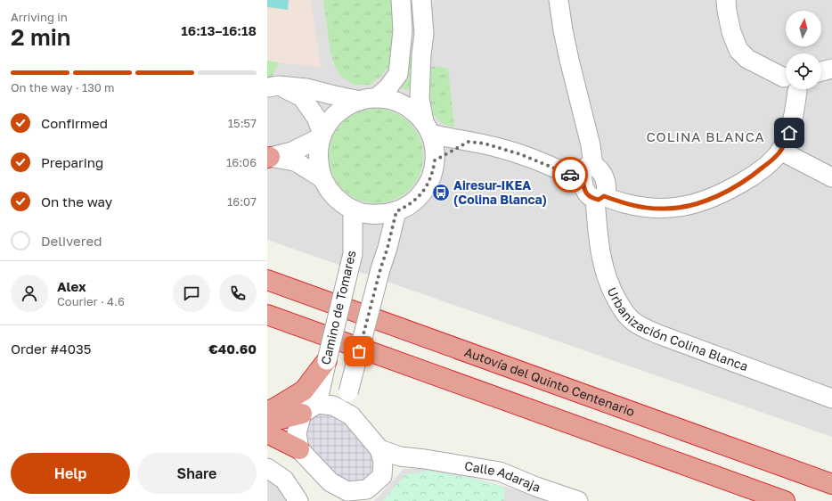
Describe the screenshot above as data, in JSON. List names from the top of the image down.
{
  "streets": {
    "highway": ["Autovía del Quinto Centenario"],
    "street": ["Camino de Tomares", "Urbanización Colina Blanca", "Calle Adaraja"]
  },
  "crossings": [
    ["Camino de Tomares", "Calle Adaraja"]
  ],
  "districts": ["COLINA BLANCA"],
  "places": {
    "bus stop": ["Airesur-IKEA (Colina Blanca)"]
  },
  "north": "top",
  "page": {
    "heading": ["2 min", "Arriving in", "16:13–16:18"],
    "panel": [
      "Alex",
      "Courier · 4.6",
      "Order #4035",
      "€40.60"
    ],
    "bar": "On the way · 130 m",
    "list": [
      ["Confirmed", "15:57"],
      ["Preparing", "16:06"],
      ["On the way", "16:07"],
      "Delivered"
    ],
    "buttons": ["Help", "Share"]
  }
}
